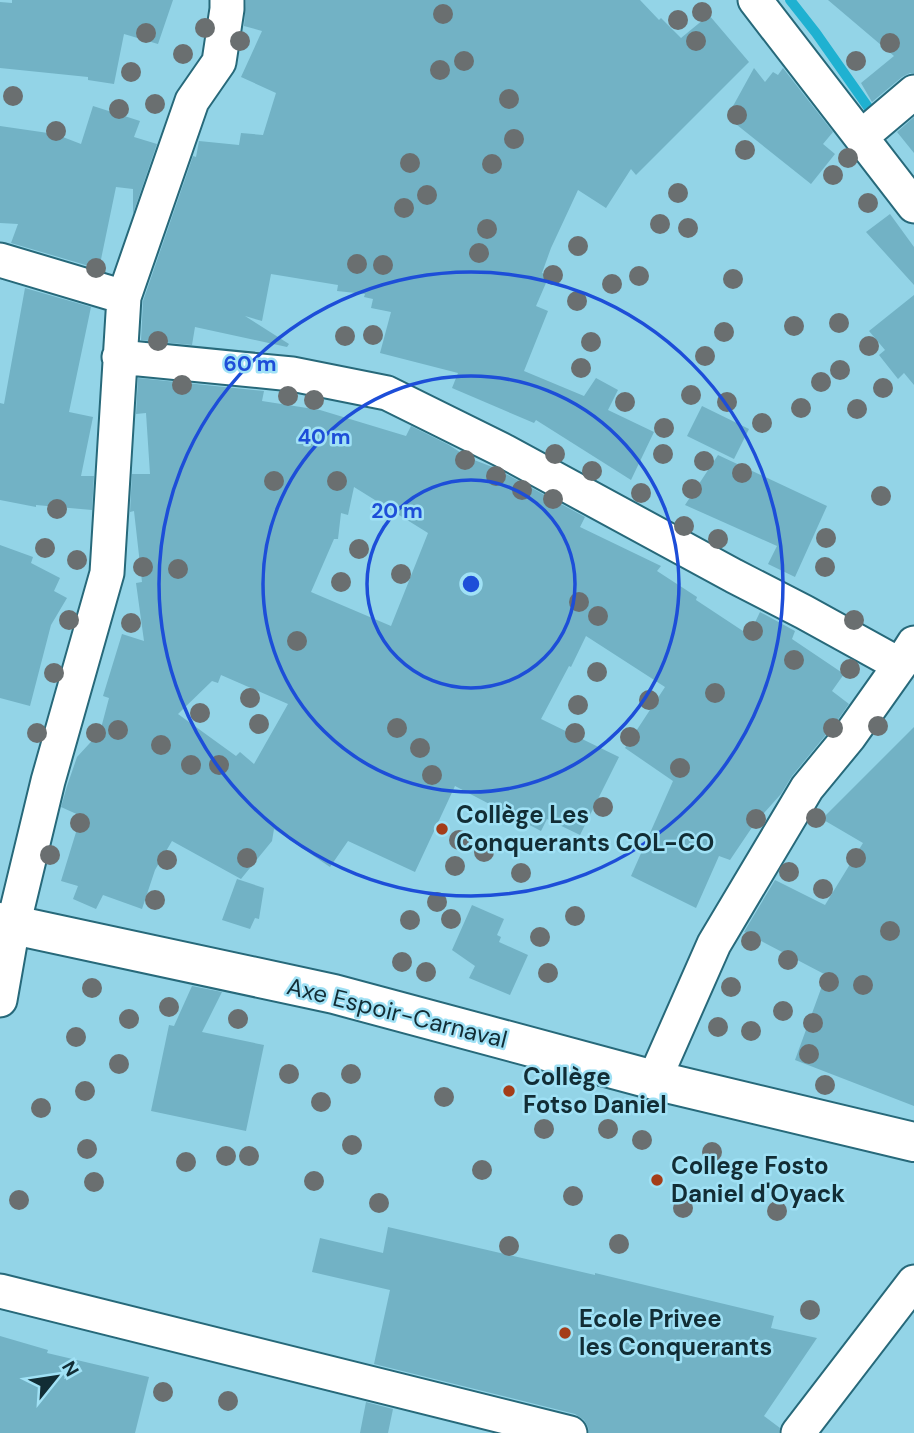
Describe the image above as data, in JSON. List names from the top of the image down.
{
  "streets": {
    "street": ["Axe Espoir-Carnaval"]
  },
  "places": [
    "Collège Les Conquerants COL-CO",
    "Collège Fotso Daniel",
    "College Fosto Daniel d'Oyack",
    "Ecole Privee les Conquerants"
  ],
  "north": "top right",
  "rings": ["60 m", "40 m", "20 m"]
}
